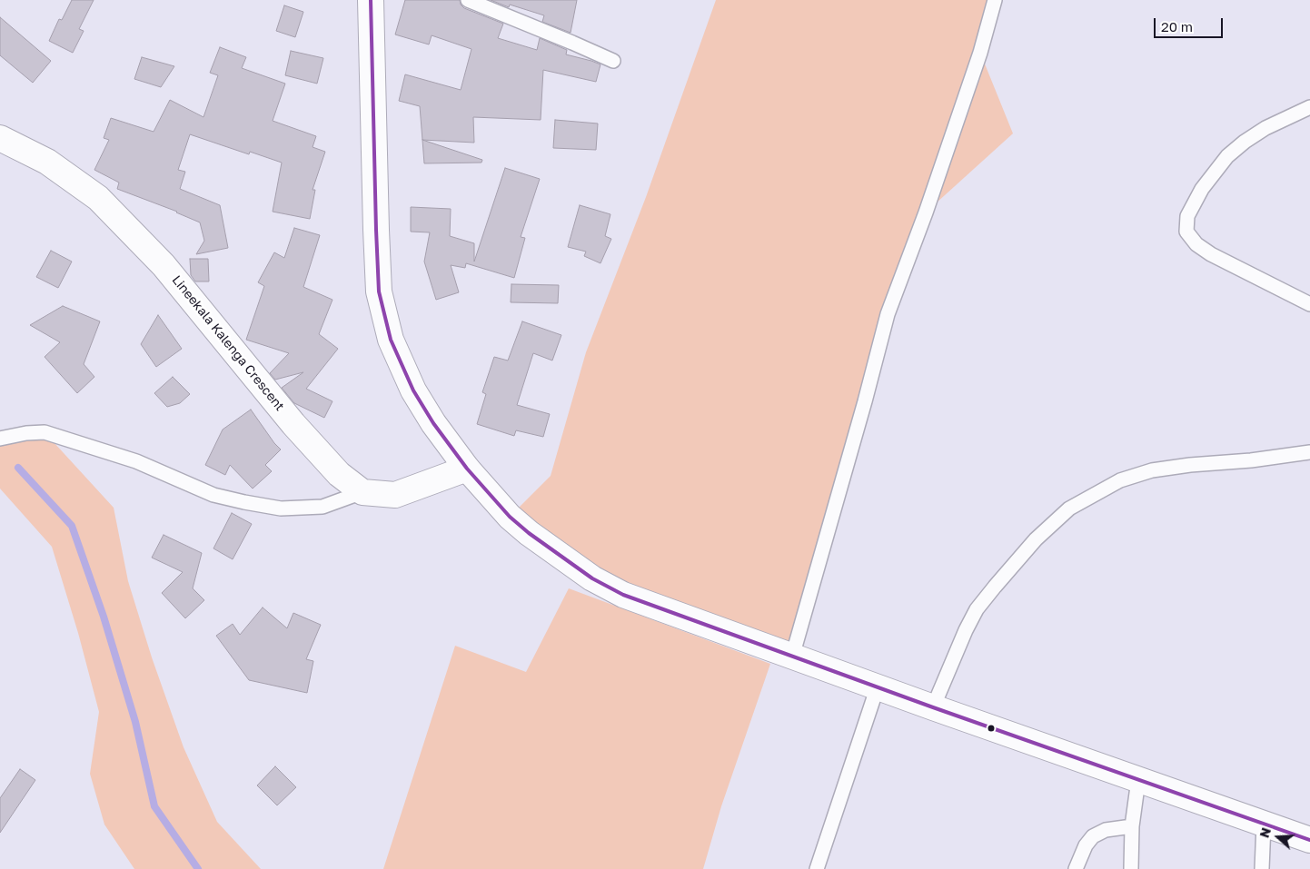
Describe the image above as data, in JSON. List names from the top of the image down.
{
  "streets": {
    "street": ["Lineekala Kalenga Crescent"]
  },
  "scale_bar": "20 m",
  "north": "left"
}
